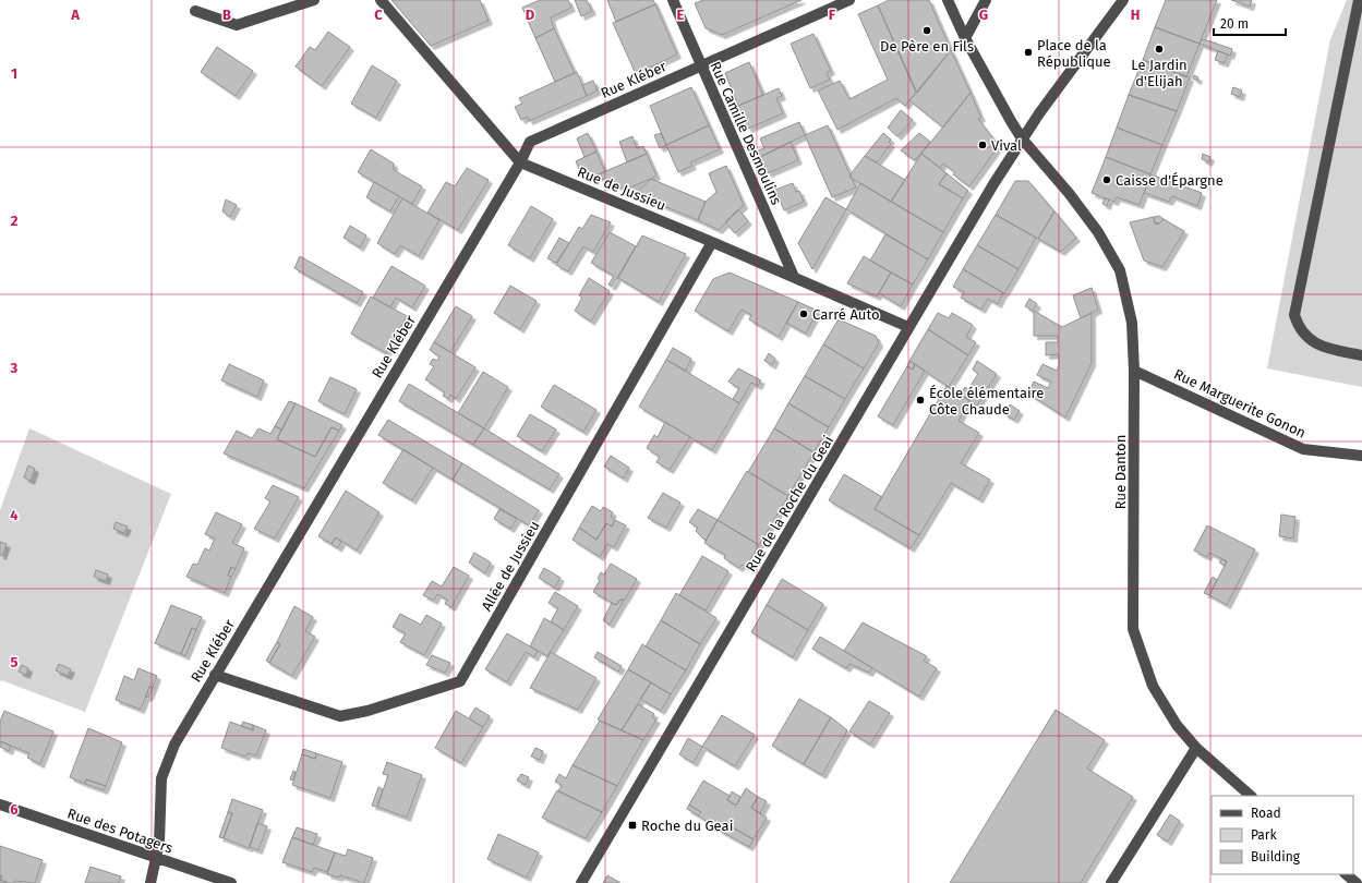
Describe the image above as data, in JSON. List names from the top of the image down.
{
  "streets": {
    "street": [
      "Rue Kléber",
      "Rue Camille Desmoulins",
      "Rue de Jussieu",
      "Rue Marguerite Gonon",
      "Rue Danton",
      "Rue de la Roche du Geai",
      "Allée de Jussieu",
      "Rue des Potagers"
    ]
  },
  "crossings": [
    ["Rue Kléber", "Rue Camille Desmoulins"],
    ["Rue Kléber", "Rue de Jussieu"],
    ["Rue Kléber", "Allée de Jussieu"],
    ["Rue Kléber", "Rue des Potagers"],
    ["Rue Camille Desmoulins", "Rue de Jussieu"],
    ["Rue de Jussieu", "Rue de la Roche du Geai"],
    ["Rue de Jussieu", "Allée de Jussieu"],
    ["Rue Marguerite Gonon", "Rue Danton"],
    ["Rue Danton", "Rue de la Roche du Geai"]
  ],
  "places": {
    "other": [
      "De Père en Fils",
      "Le Jardin d'Elijah",
      "Place de la République",
      "Vival",
      "Caisse d'Épargne",
      "Carré Auto",
      "École élémentaire Côte Chaude"
    ],
    "transit": ["Roche du Geai"]
  },
  "legend": ["Road", "Park", "Building"],
  "scale_bar": "20 m",
  "grid": {
    "columns": [
      "A",
      "B",
      "C",
      "D",
      "E",
      "F",
      "G",
      "H"
    ],
    "rows": [
      "1",
      "2",
      "3",
      "4",
      "5",
      "6"
    ]
  }
}
